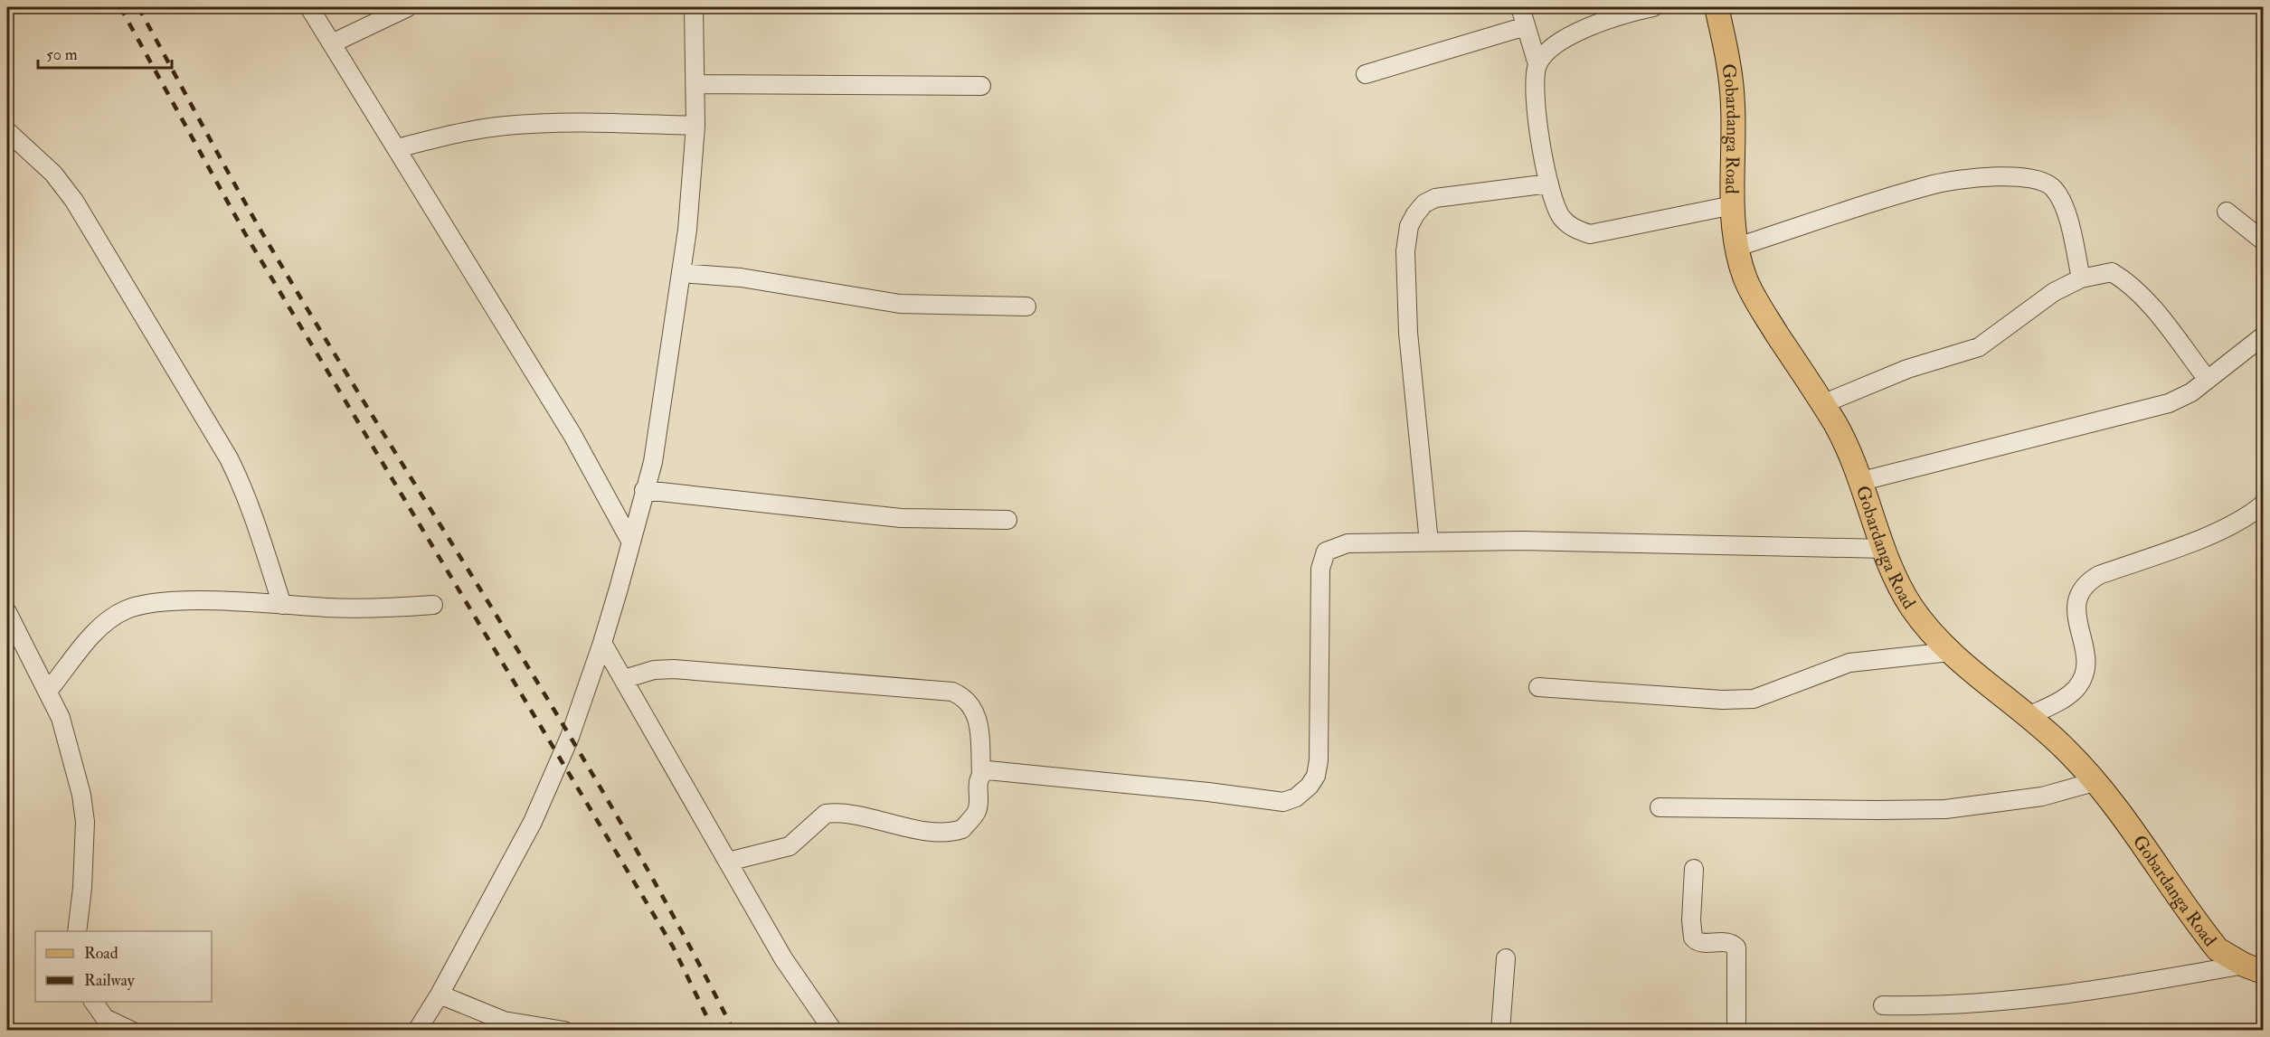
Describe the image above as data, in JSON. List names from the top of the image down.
{
  "streets": {
    "main road": ["Gobardanga Road"]
  },
  "legend": ["Road", "Railway"],
  "scale_bar": "50 m"
}
